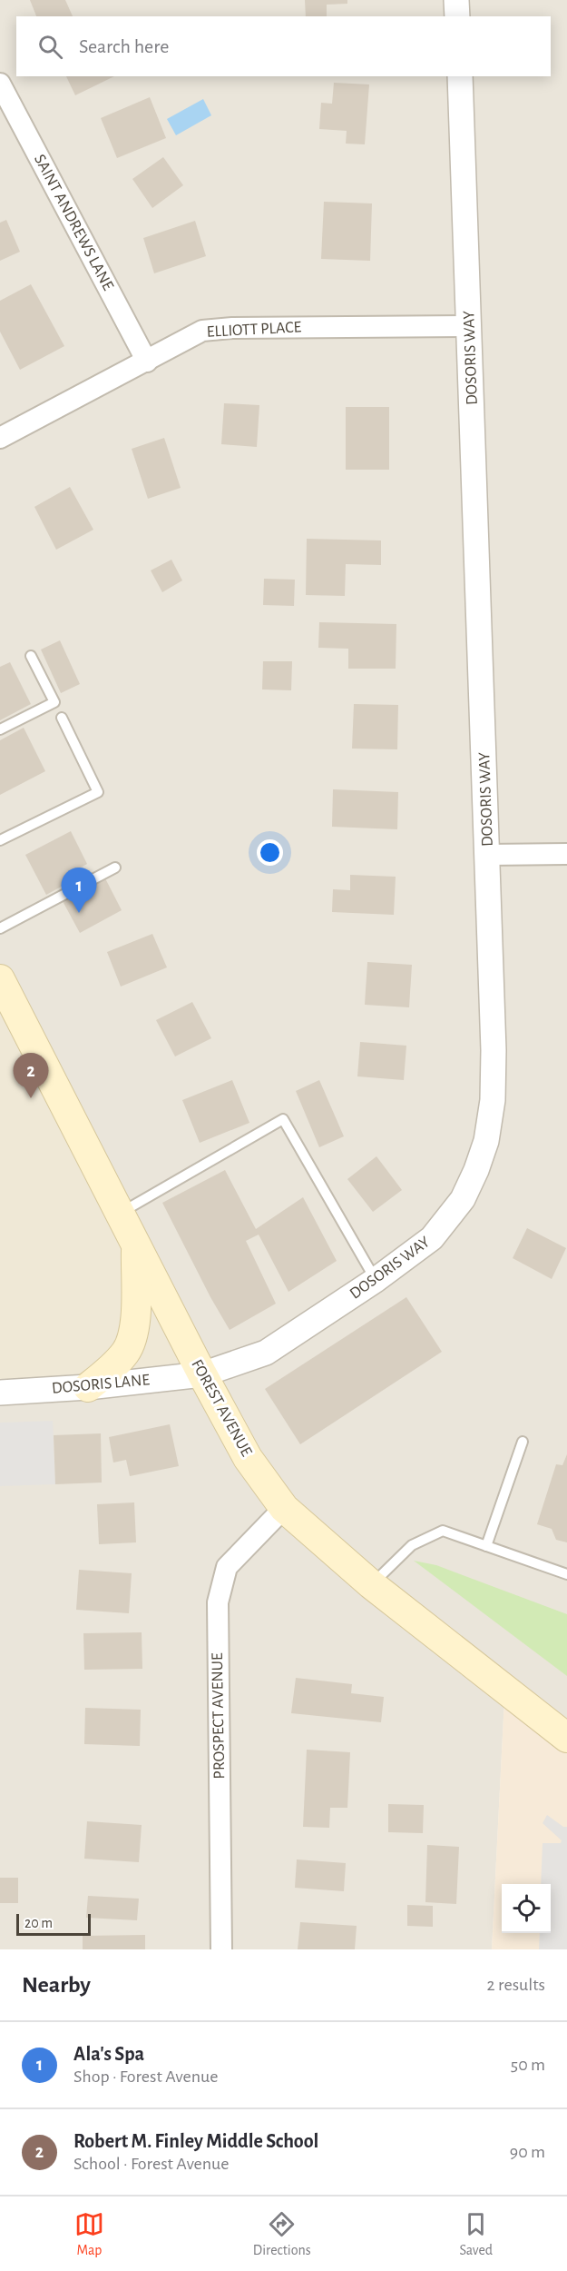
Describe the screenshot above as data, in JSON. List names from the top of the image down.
{
  "streets": {
    "main road": ["FOREST AVENUE"],
    "street": [
      "SAINT ANDREWS LANE",
      "ELLIOTT PLACE",
      "DOSORIS WAY",
      "DOSORIS LANE",
      "PROSPECT AVENUE"
    ]
  },
  "crossings": [
    ["SAINT ANDREWS LANE", "ELLIOTT PLACE"],
    ["ELLIOTT PLACE", "DOSORIS WAY"],
    ["DOSORIS WAY", "DOSORIS LANE"],
    ["DOSORIS WAY", "FOREST AVENUE"],
    ["DOSORIS LANE", "FOREST AVENUE"],
    ["FOREST AVENUE", "PROSPECT AVENUE"]
  ],
  "scale_bar": "20 m",
  "page": {
    "search": "Search here",
    "pins": ["1", "2"],
    "scale": "20 m",
    "heading": ["Nearby", "2 results"],
    "list": [
      {
        "mark": "1",
        "name": "Ala's Spa",
        "note": "Shop · Forest Avenue",
        "value": "50 m"
      },
      {
        "mark": "2",
        "name": "Robert M. Finley Middle School",
        "note": "School · Forest Avenue",
        "value": "90 m"
      }
    ],
    "nav": ["Map", "Directions", "Saved"]
  }
}
